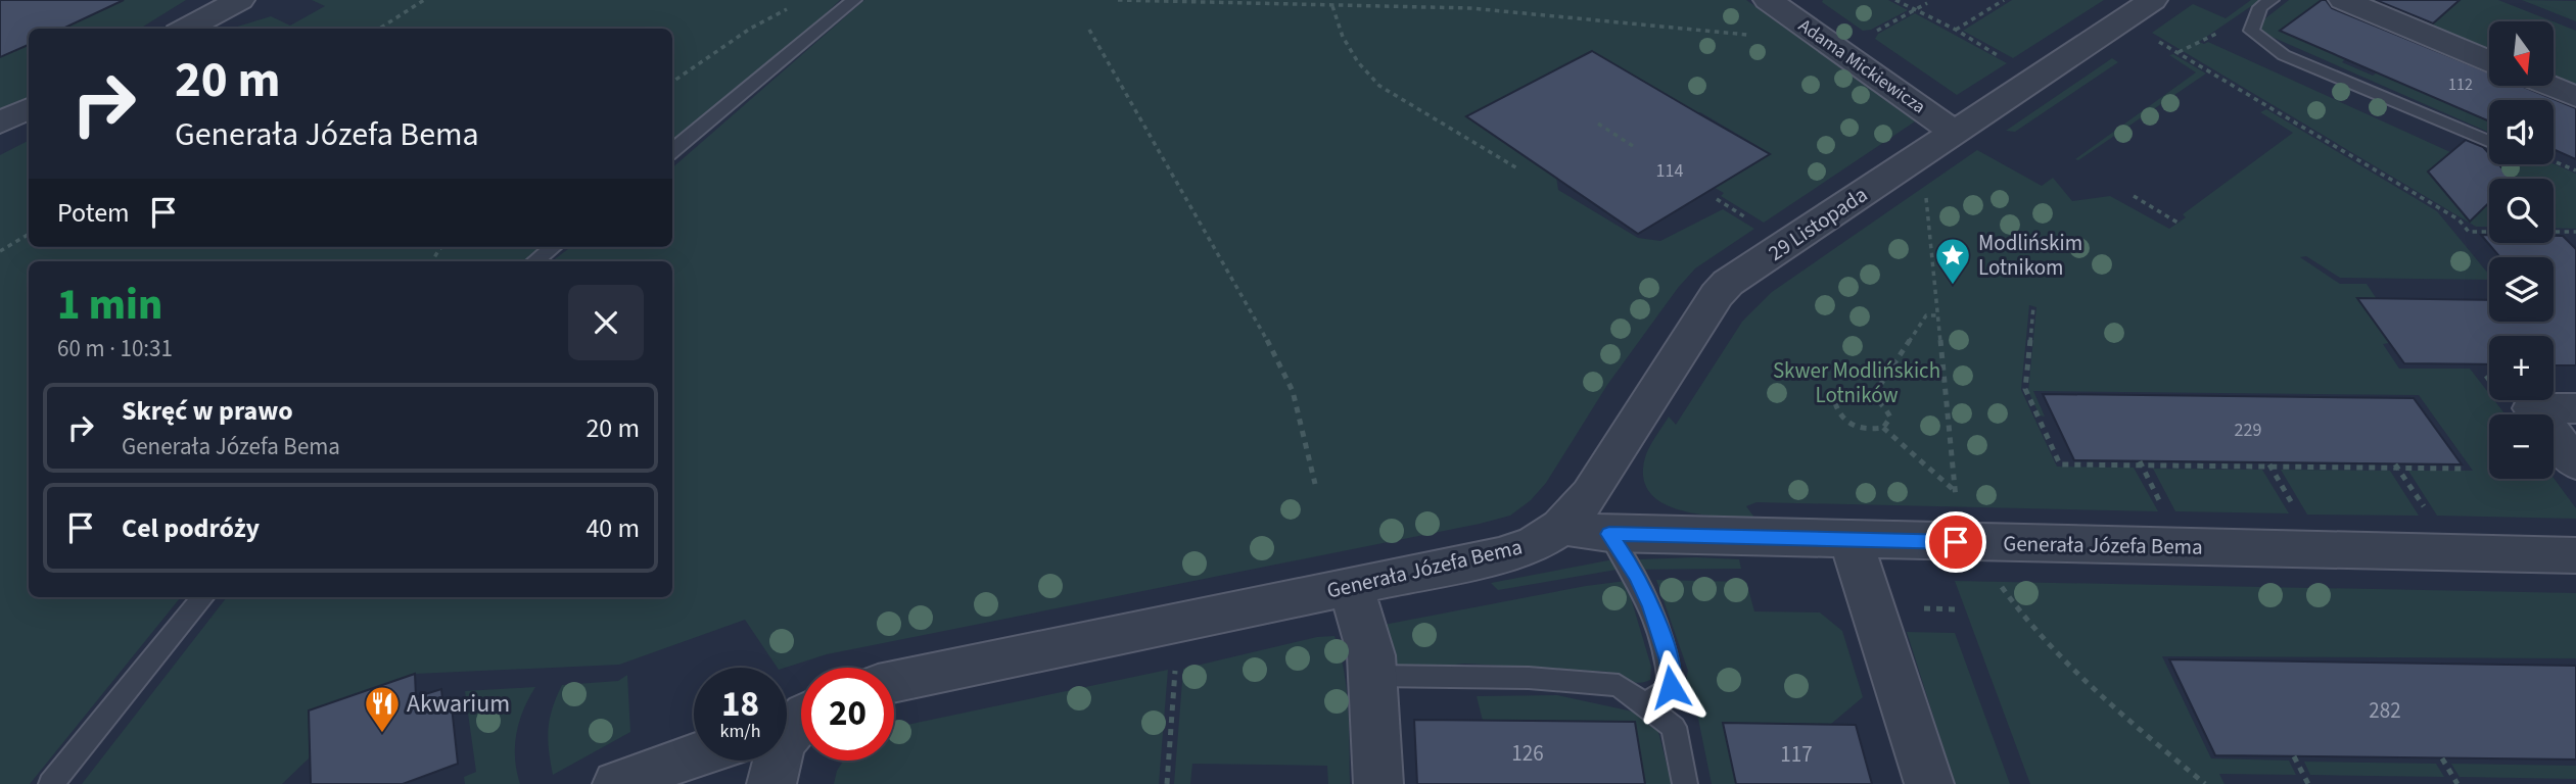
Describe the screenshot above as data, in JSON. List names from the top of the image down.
{
  "streets": {
    "street": ["Adama Mickiewicza", "29 Listopada", "Generała Józefa Bema"]
  },
  "crossings": [
    ["Adama Mickiewicza", "29 Listopada"],
    ["29 Listopada", "Generała Józefa Bema"]
  ],
  "parks": ["Skwer Modlińskich Lotników"],
  "places": {
    "place": ["Modlińskim Lotnikom"],
    "restaurant": ["Akwarium"]
  },
  "house_numbers": [
    "112",
    "114",
    "229",
    "282",
    "126",
    "117"
  ],
  "north": "bottom",
  "page": {
    "map_buttons": ["+", "−"],
    "turn": ["20 m", "Generała Józefa Bema"],
    "then": "Potem",
    "heading": ["1 min", "60 m · 10:31"],
    "list": [
      {
        "name": "Skręć w prawo",
        "note": "Generała Józefa Bema",
        "value": "20 m"
      },
      {
        "name": "Cel podróży",
        "value": "40 m"
      }
    ],
    "speed": "18 km/h",
    "limit": "20"
  }
}
